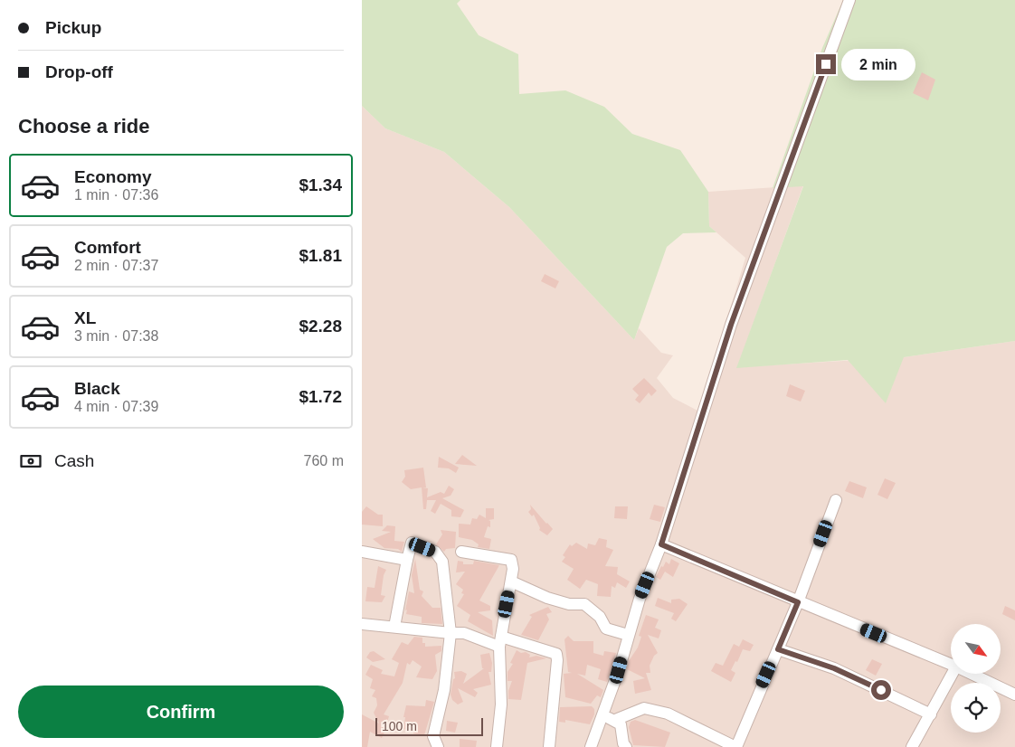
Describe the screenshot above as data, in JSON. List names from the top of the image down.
{
  "scale_bar": "100 m",
  "north": "bottom right",
  "page": {
    "banner": ["Pickup", "Drop-off"],
    "bubble": "2 min",
    "heading": "Choose a ride",
    "list": [
      {
        "name": "Economy",
        "note": "1 min · 07:36",
        "value": "$1.34"
      },
      {
        "name": "Comfort",
        "note": "2 min · 07:37",
        "value": "$1.81"
      },
      {
        "name": "XL",
        "note": "3 min · 07:38",
        "value": "$2.28"
      },
      {
        "name": "Black",
        "note": "4 min · 07:39",
        "value": "$1.72"
      }
    ],
    "pay": ["Cash", "760 m"],
    "buttons": "Confirm",
    "scale": "100 m"
  }
}
